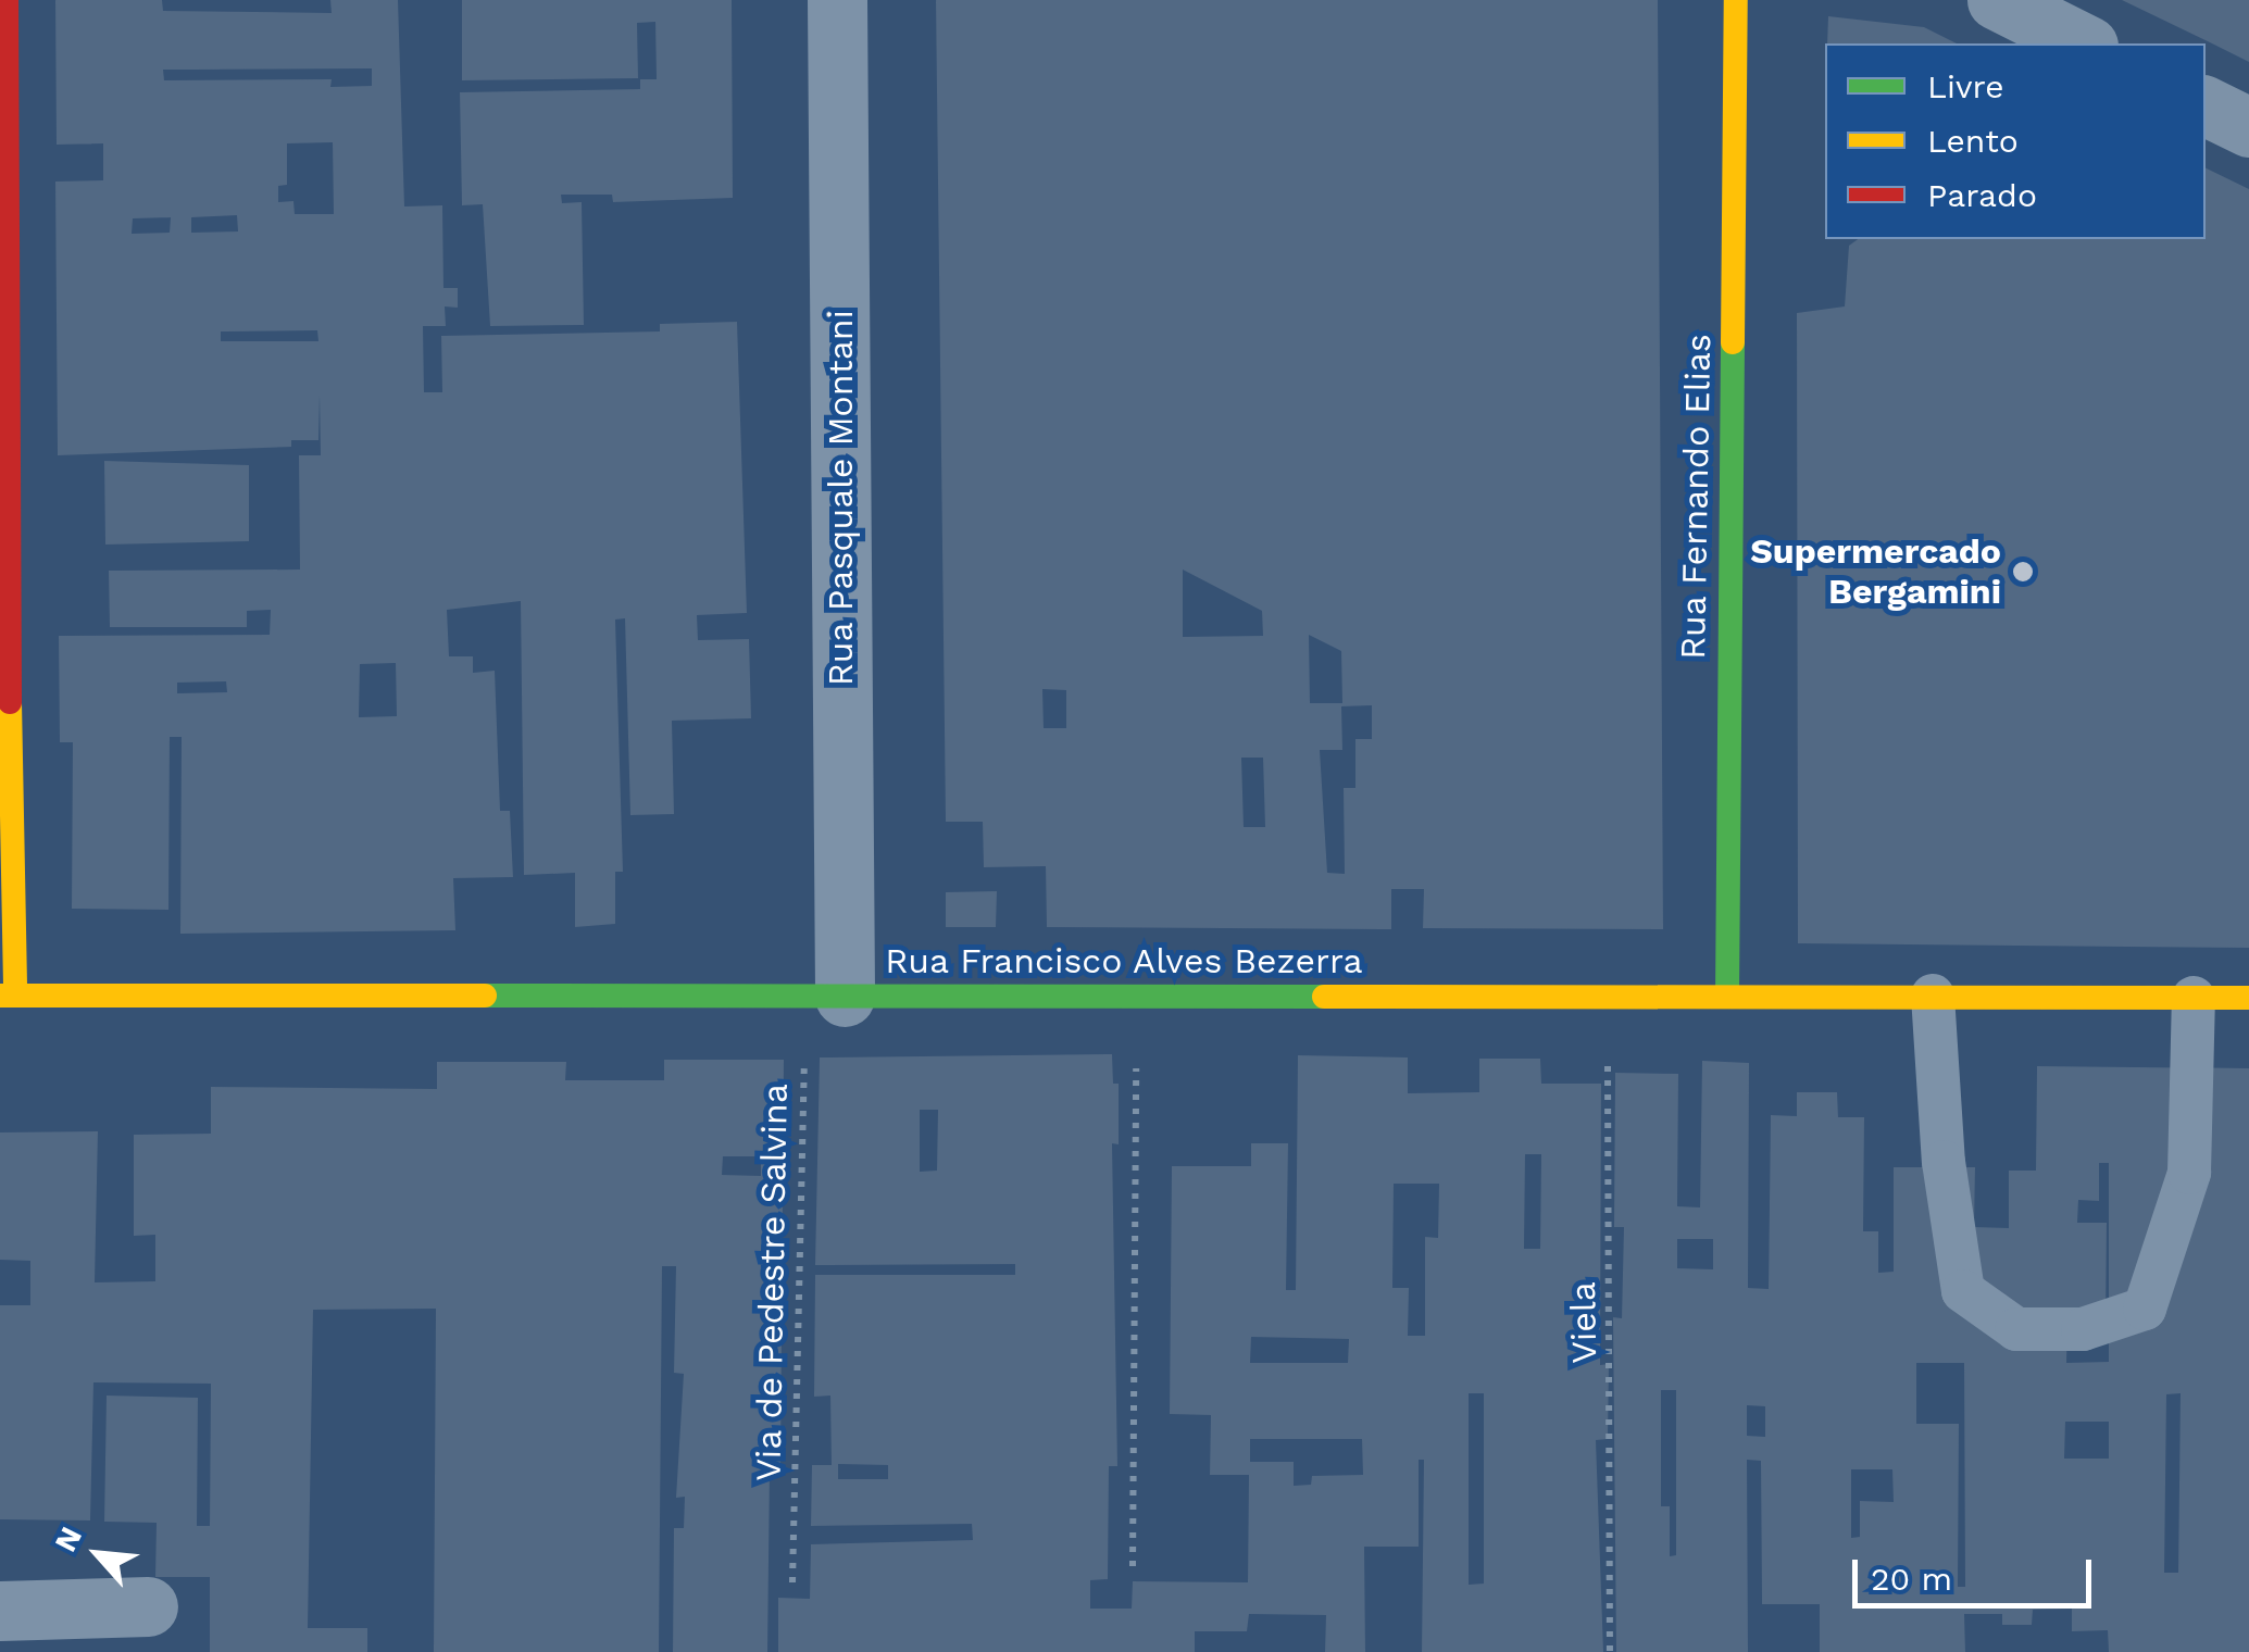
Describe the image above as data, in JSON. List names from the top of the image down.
{
  "streets": {
    "street": ["Rua Fernando Elias", "Rua Pasquale Montani", "Rua Francisco Alves Bezerra"],
    "path": ["Via de Pedestre Salvina", "Viela"]
  },
  "crossings": [
    ["Rua Fernando Elias", "Rua Francisco Alves Bezerra"],
    ["Rua Pasquale Montani", "Rua Francisco Alves Bezerra"],
    ["Rua Pasquale Montani", "Via de Pedestre Salvina"],
    ["Rua Francisco Alves Bezerra", "Via de Pedestre Salvina"],
    ["Rua Francisco Alves Bezerra", "Viela"]
  ],
  "places": ["Supermercado Bergamini"],
  "legend": ["Livre", "Lento", "Parado"],
  "scale_bar": "20 m",
  "north": "top left"
}
